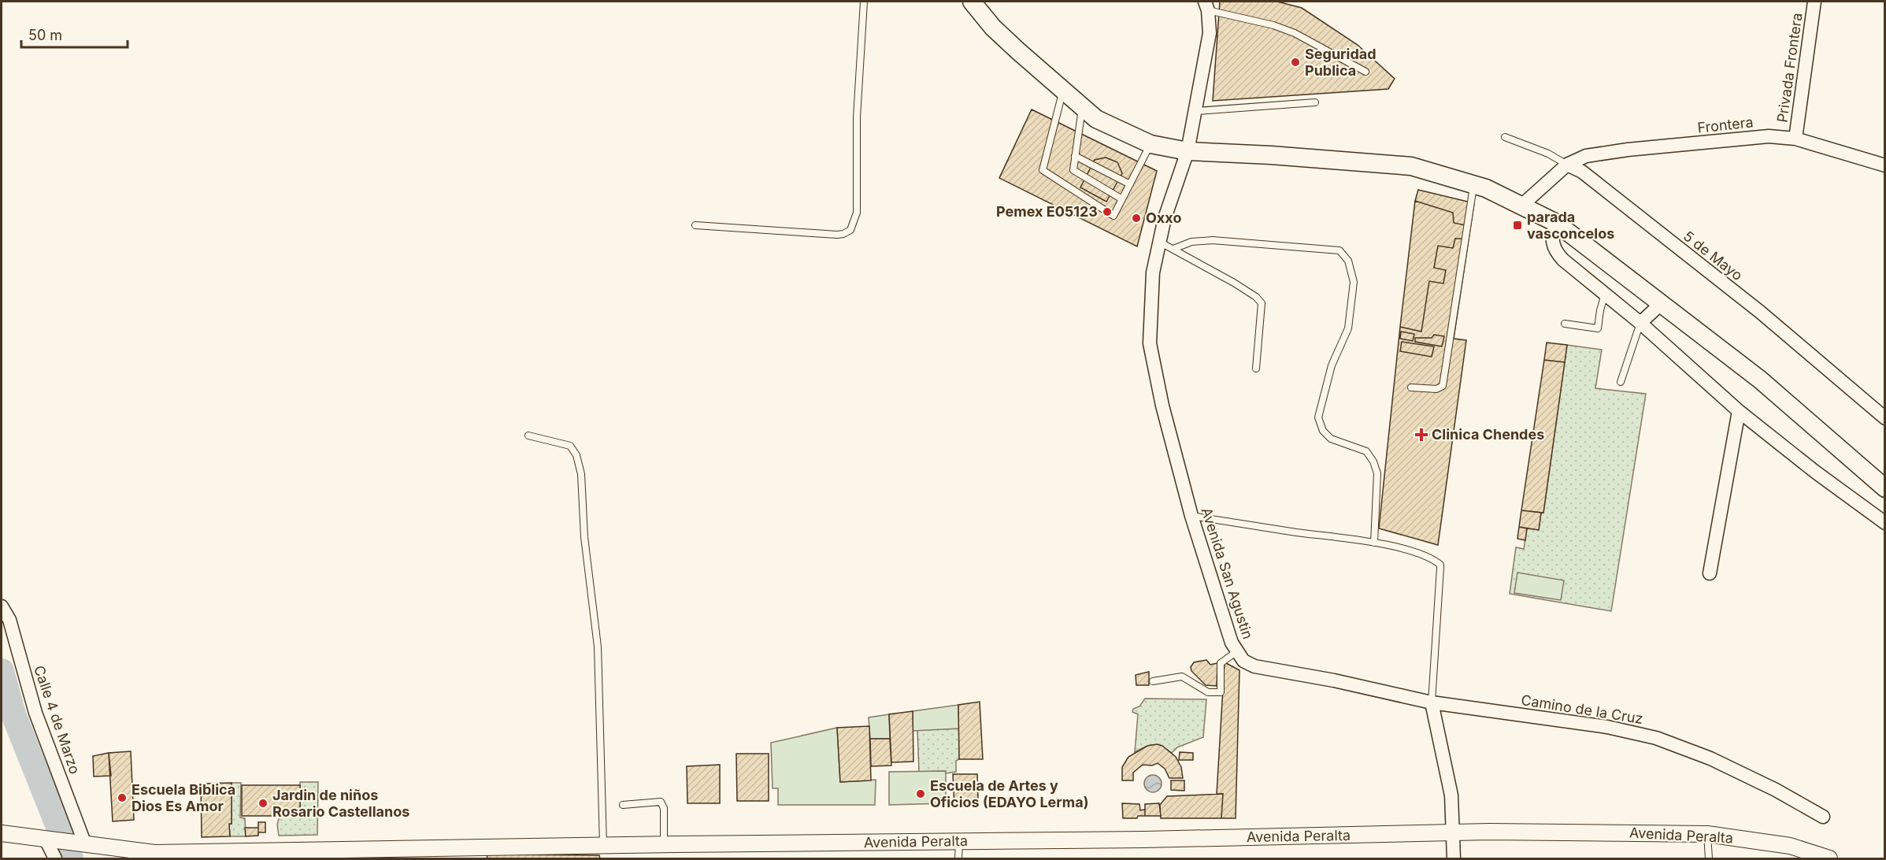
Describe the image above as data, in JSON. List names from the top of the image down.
{
  "streets": {
    "street": [
      "Privada Frontera",
      "Frontera",
      "5 de Mayo",
      "Avenida San Agustin",
      "Camino de la Cruz",
      "Calle 4 de Marzo",
      "Avenida Peralta"
    ]
  },
  "crossings": [
    ["Privada Frontera", "Frontera"],
    ["Frontera", "5 de Mayo"],
    ["Avenida San Agustin", "Camino de la Cruz"],
    ["Calle 4 de Marzo", "Avenida Peralta"]
  ],
  "places": {
    "other": [
      "Seguridad Publica",
      "Pemex E05123",
      "Oxxo",
      "Escuela de Artes y Oficios (EDAYO Lerma)",
      "Escuela Biblica Dios Es Amor",
      "Jardin de niños Rosario Castellanos"
    ],
    "transit": ["parada vasconcelos"],
    "health": ["Clinica Chendes"]
  },
  "scale_bar": "50 m"
}
